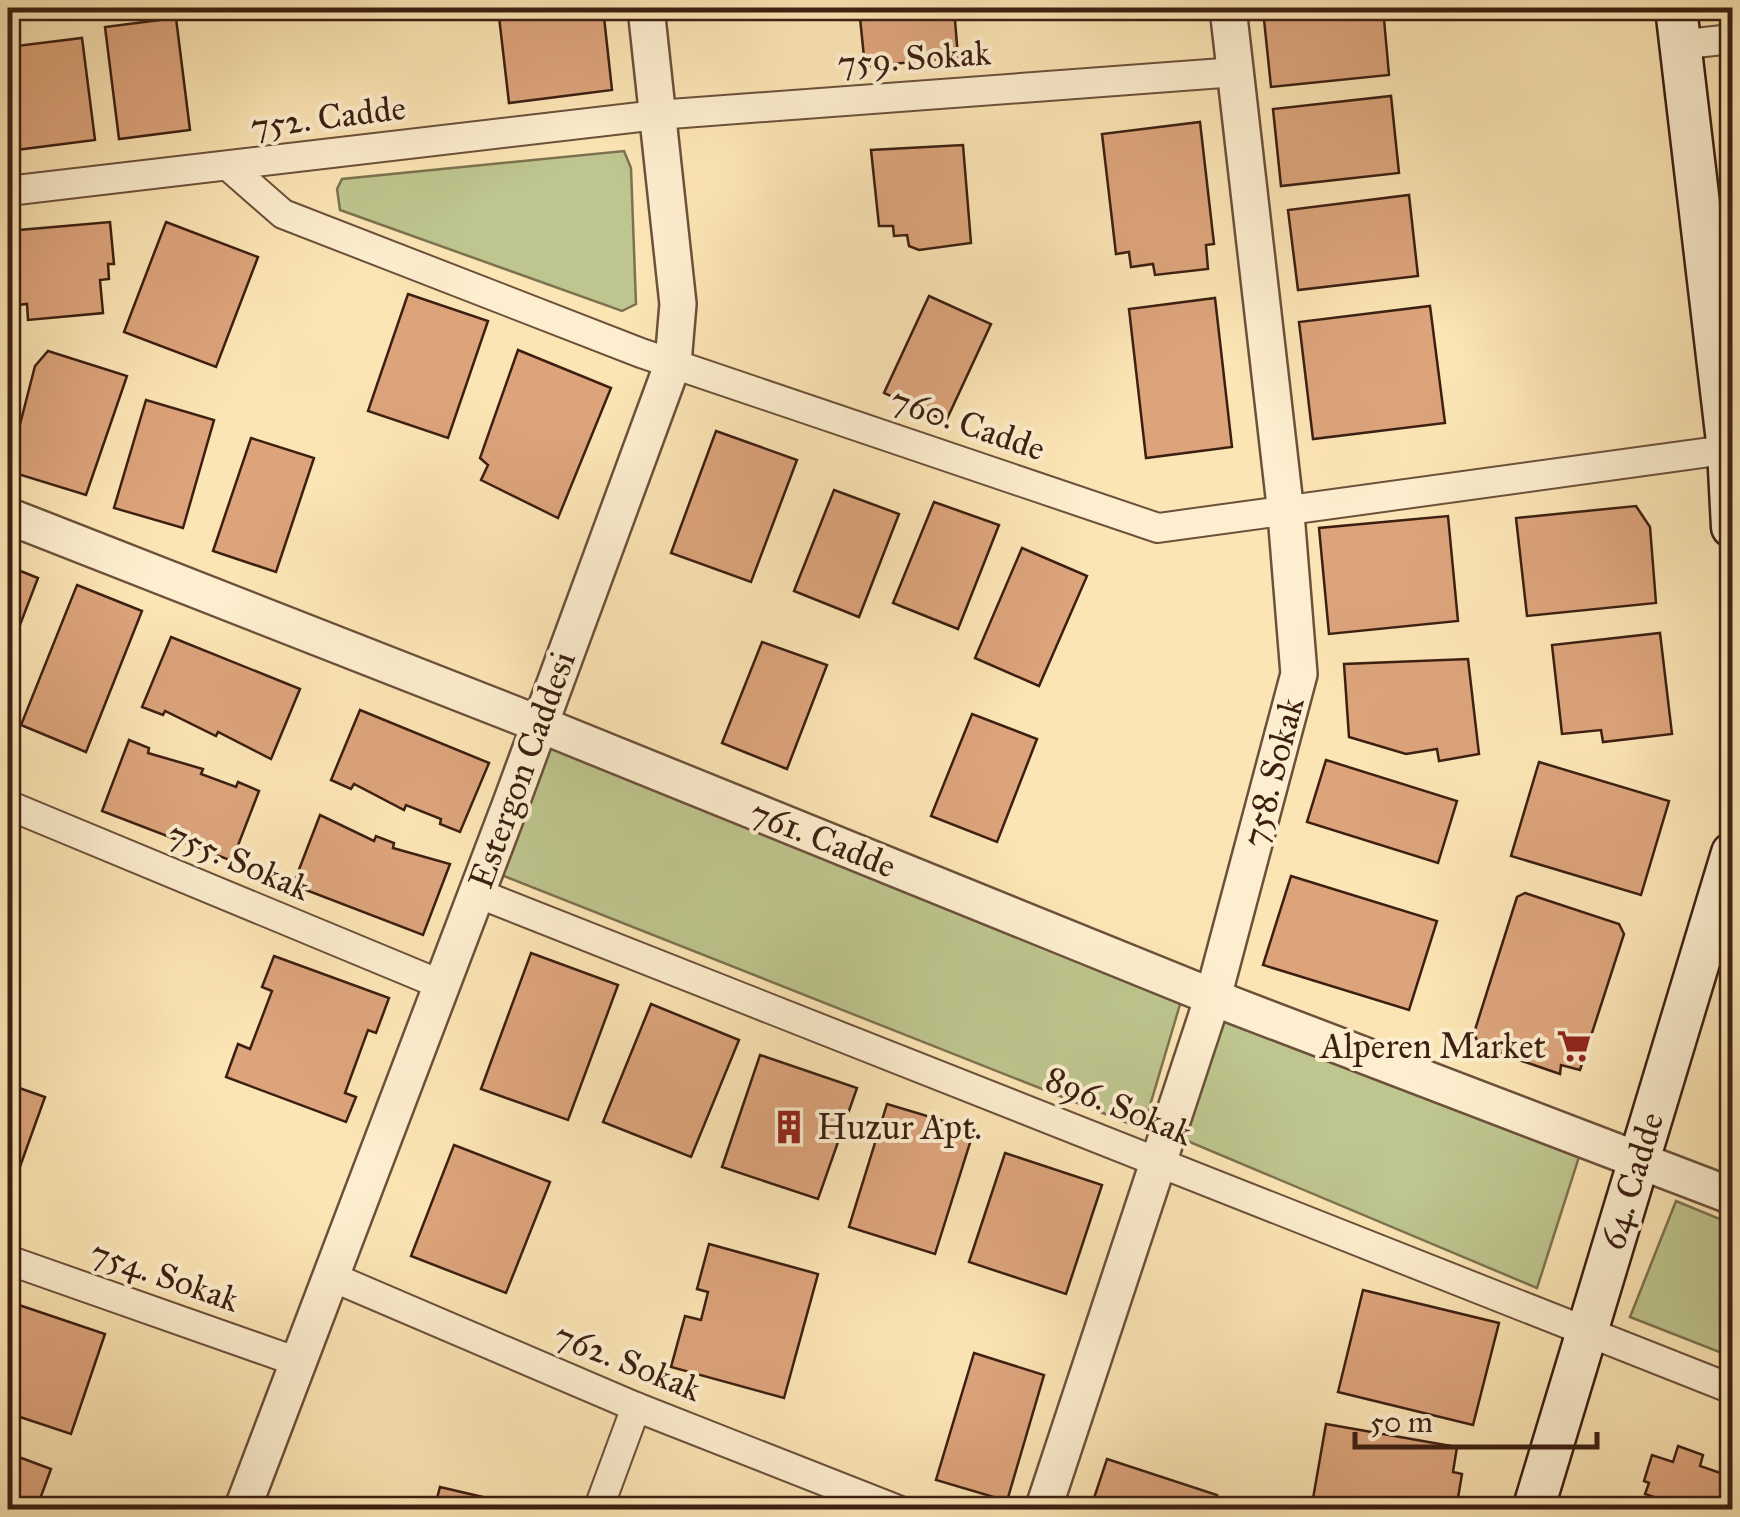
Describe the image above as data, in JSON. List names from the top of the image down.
{
  "streets": {
    "main road": ["64. Cadde"],
    "street": [
      "759. Sokak",
      "752. Cadde",
      "760. Cadde",
      "Estergon Caddesi",
      "758. Sokak",
      "761. Cadde",
      "755. Sokak",
      "896. Sokak",
      "754. Sokak",
      "762. Sokak"
    ]
  },
  "crossings": [
    ["759. Sokak", "752. Cadde"],
    ["759. Sokak", "Estergon Caddesi"],
    ["759. Sokak", "758. Sokak"],
    ["752. Cadde", "760. Cadde"],
    ["752. Cadde", "Estergon Caddesi"],
    ["760. Cadde", "Estergon Caddesi"],
    ["760. Cadde", "758. Sokak"],
    ["Estergon Caddesi", "761. Cadde"],
    ["Estergon Caddesi", "755. Sokak"],
    ["Estergon Caddesi", "896. Sokak"],
    ["Estergon Caddesi", "754. Sokak"],
    ["Estergon Caddesi", "762. Sokak"],
    ["758. Sokak", "761. Cadde"],
    ["758. Sokak", "896. Sokak"],
    ["761. Cadde", "64. Cadde"],
    ["896. Sokak", "64. Cadde"]
  ],
  "places": {
    "supermarket": ["Alperen Market"],
    "building": ["Huzur Apt."]
  },
  "scale_bar": "50 m"
}
